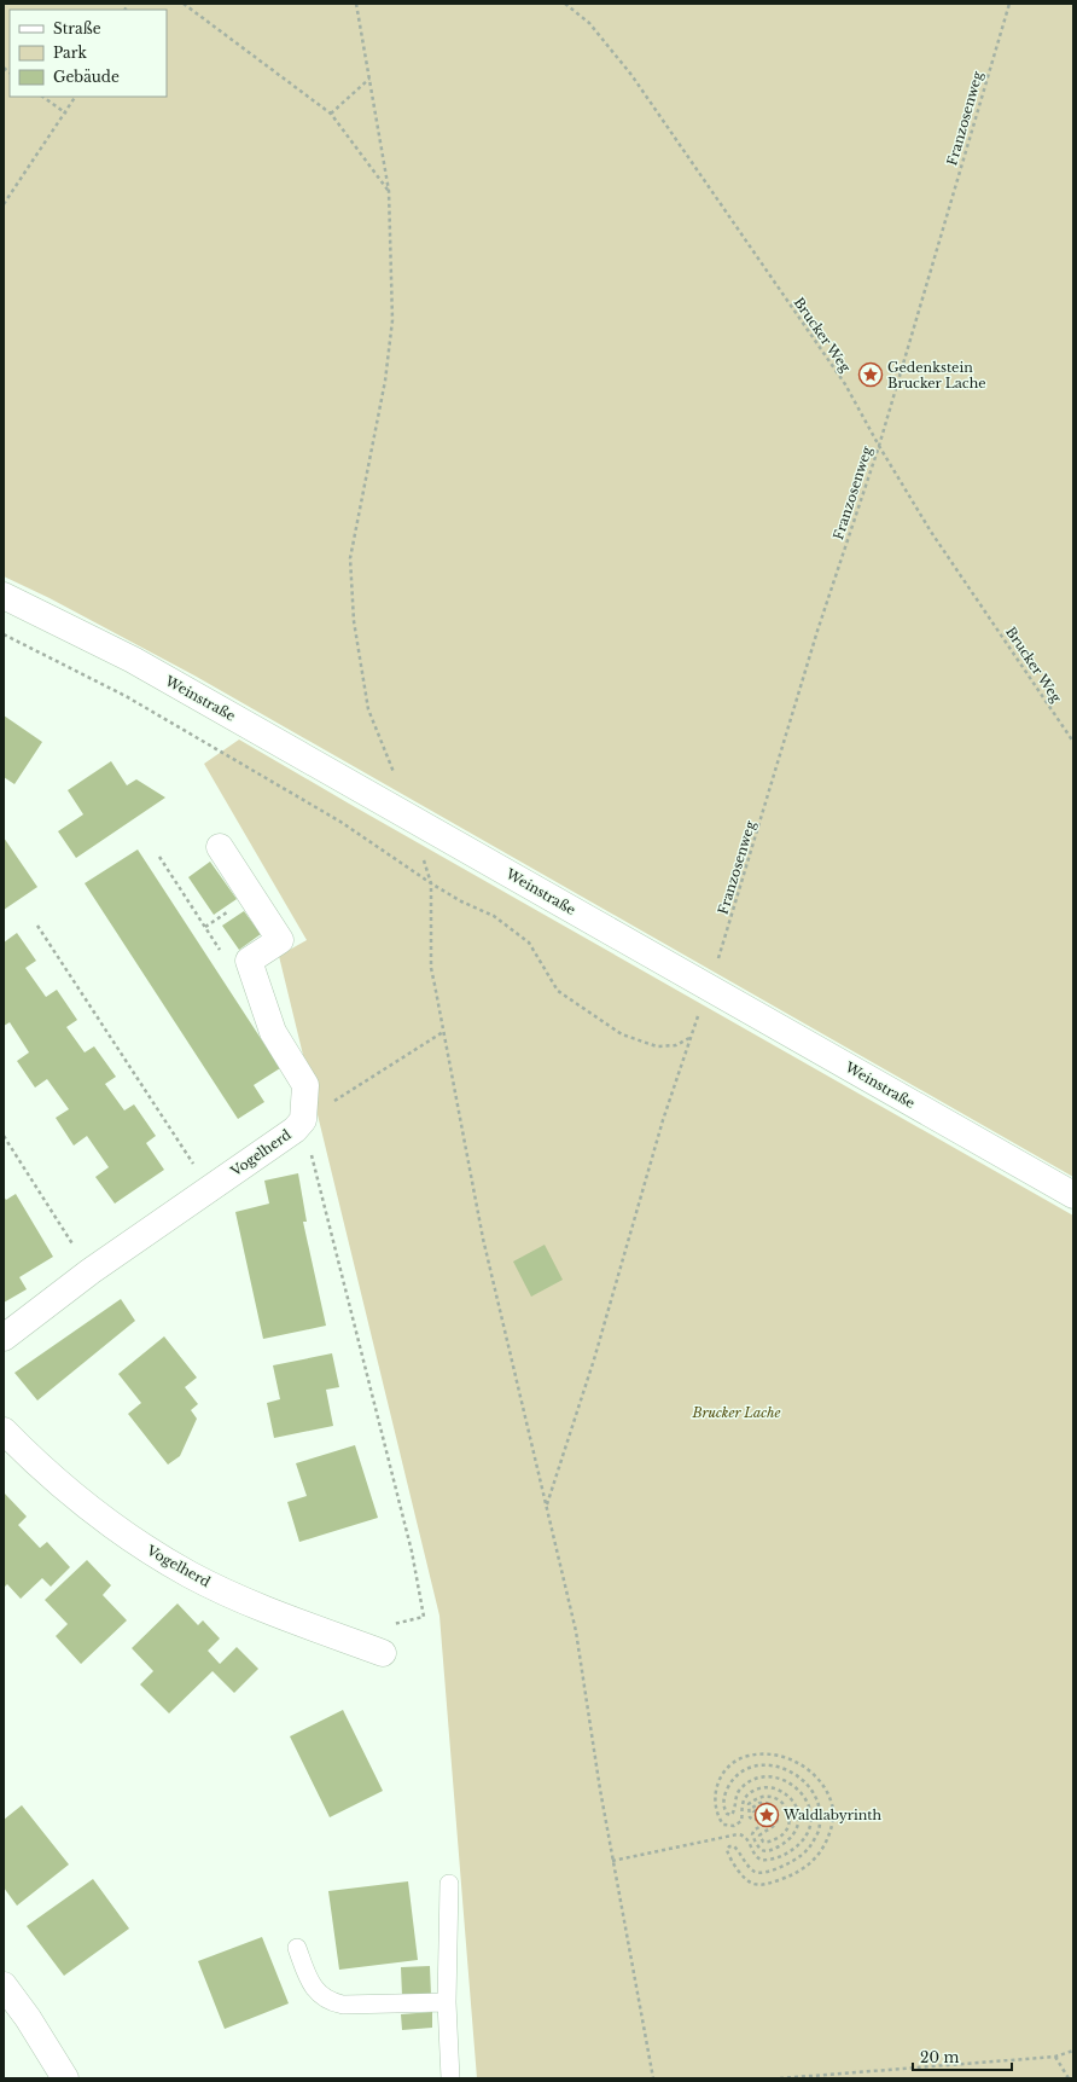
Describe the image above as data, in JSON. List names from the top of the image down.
{
  "streets": {
    "street": ["Weinstraße", "Vogelherd"],
    "path": ["Franzosenweg", "Brucker Weg"]
  },
  "crossings": [
    ["Franzosenweg", "Brucker Weg"],
    ["Franzosenweg", "Weinstraße"]
  ],
  "parks": ["Brucker Lache"],
  "places": {
    "place": ["Gedenkstein Brucker Lache", "Waldlabyrinth"]
  },
  "legend": ["Straße", "Park", "Gebäude"],
  "scale_bar": "20 m"
}
